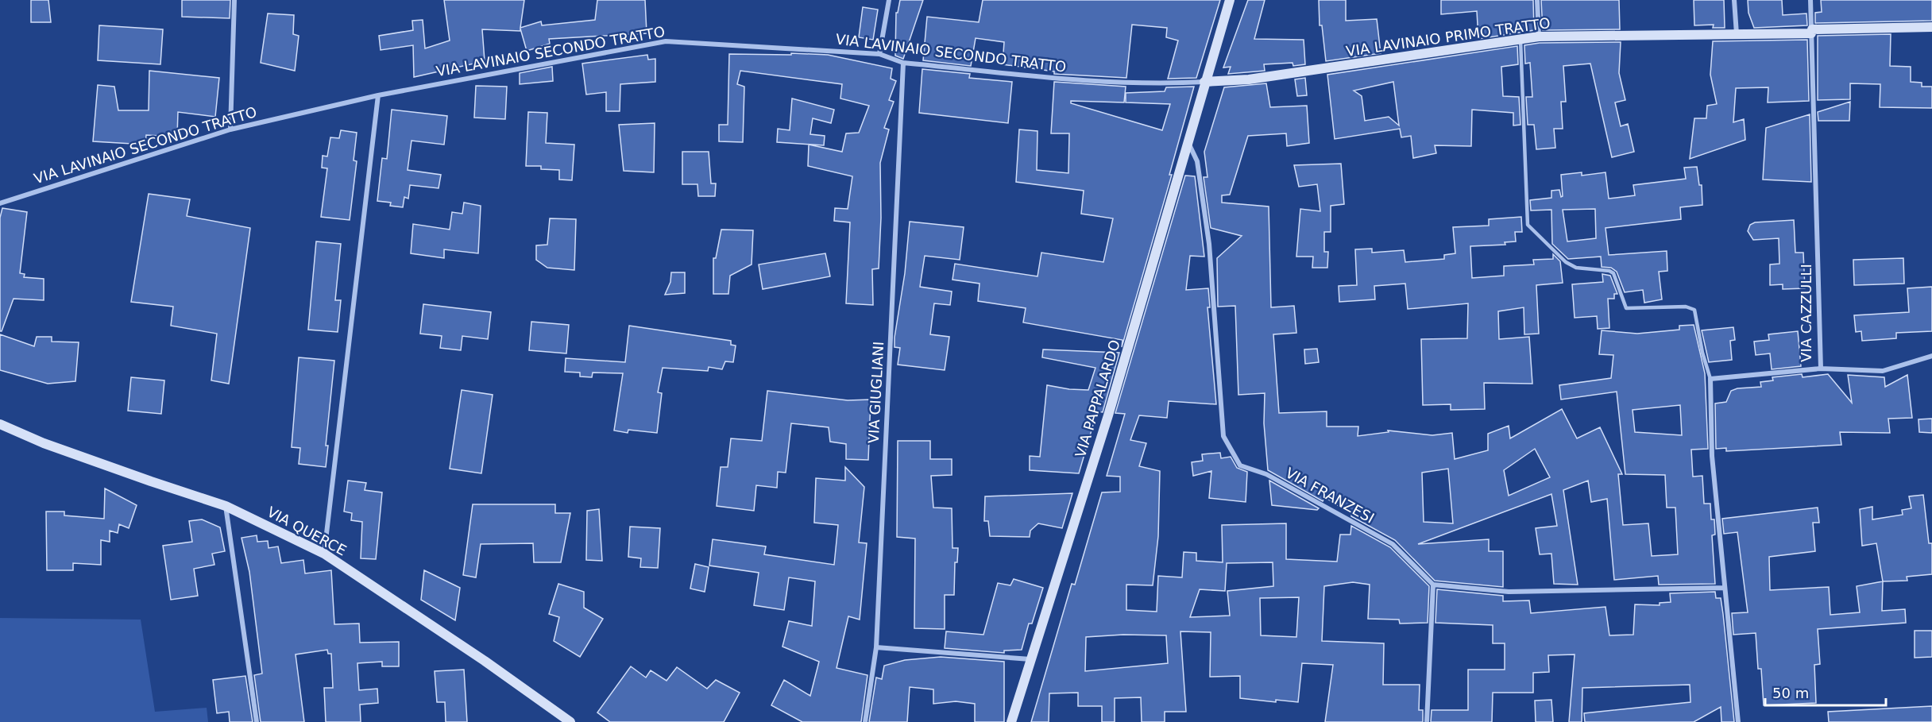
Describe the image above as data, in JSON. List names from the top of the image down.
{
  "streets": {
    "street": [
      "VIA LAVINAIO PRIMO TRATTO",
      "VIA LAVINAIO SECONDO TRATTO",
      "VIA CAZZULLI",
      "VIA GIUGLIANI",
      "VIA PAPPALARDO",
      "VIA FRANZESI",
      "VIA QUERCE"
    ]
  },
  "crossings": [
    ["VIA LAVINAIO PRIMO TRATTO", "VIA LAVINAIO SECONDO TRATTO"],
    ["VIA LAVINAIO PRIMO TRATTO", "VIA CAZZULLI"],
    ["VIA LAVINAIO PRIMO TRATTO", "VIA PAPPALARDO"],
    ["VIA LAVINAIO SECONDO TRATTO", "VIA GIUGLIANI"],
    ["VIA LAVINAIO SECONDO TRATTO", "VIA PAPPALARDO"],
    ["VIA PAPPALARDO", "VIA FRANZESI"]
  ],
  "scale_bar": "50 m"
}
